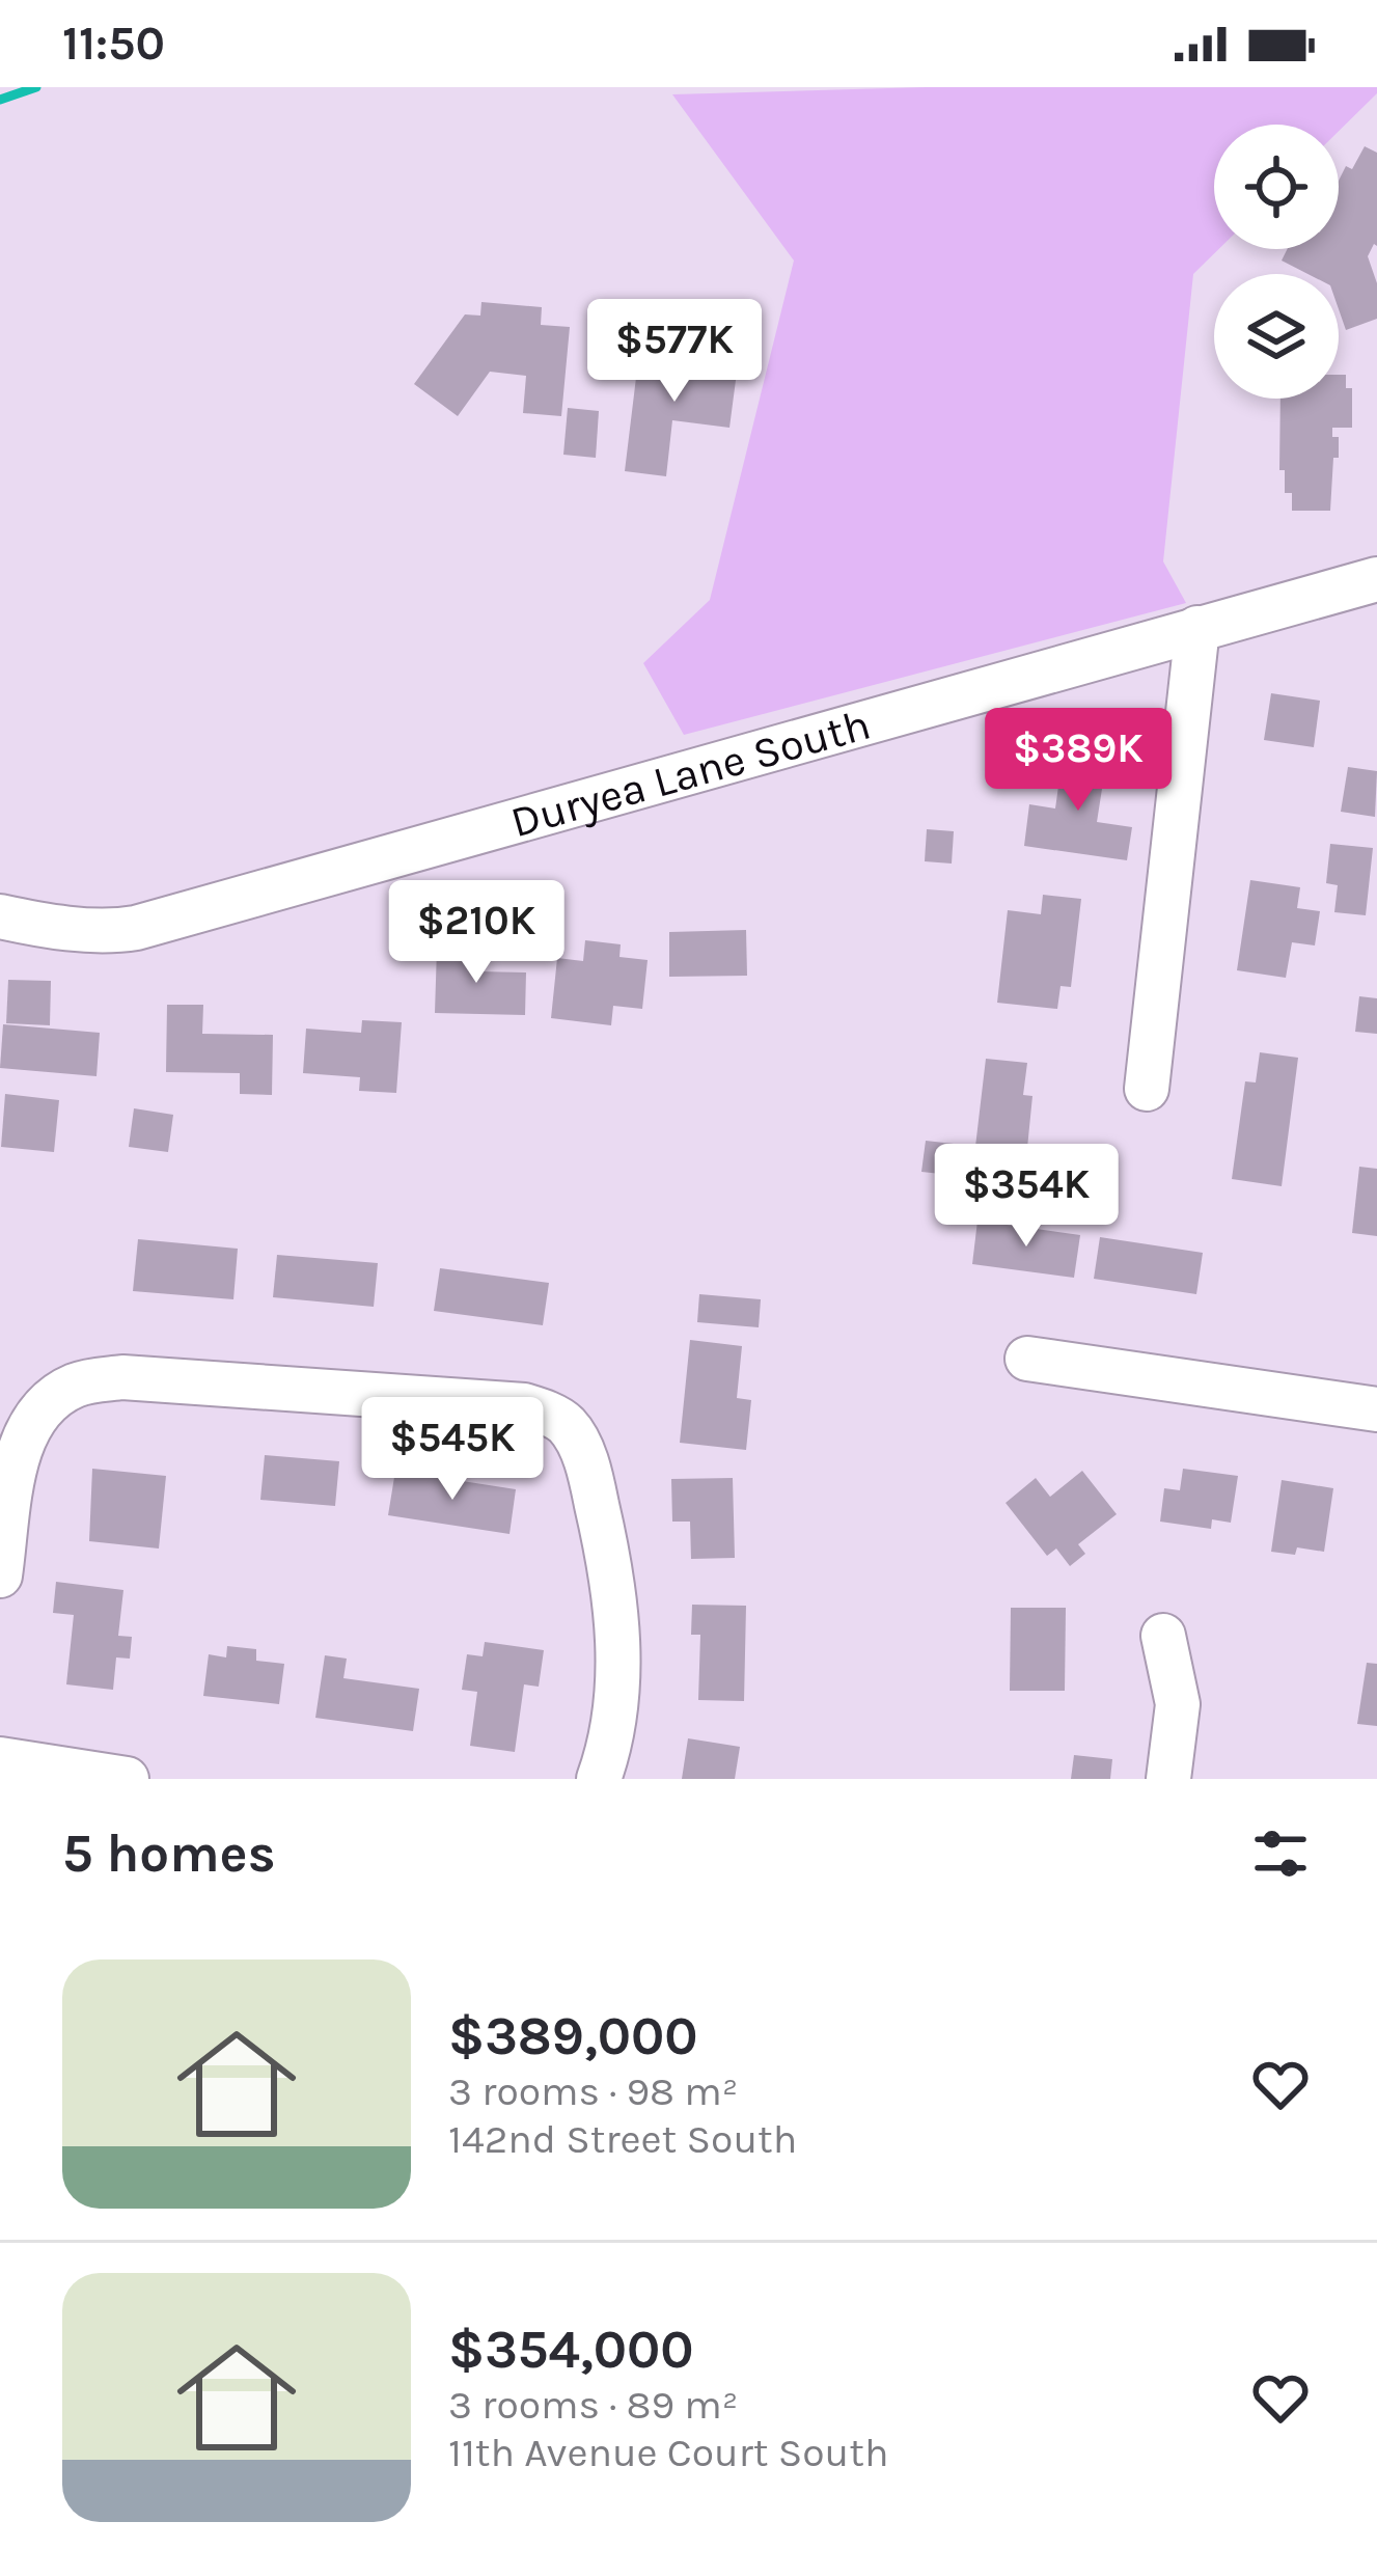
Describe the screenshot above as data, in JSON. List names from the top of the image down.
{
  "streets": {
    "street": ["Duryea Lane South"]
  },
  "page": {
    "status": "11:50",
    "price": [
      "$577K",
      "$389K",
      "$210K",
      "$354K",
      "$545K"
    ],
    "heading": "5 homes",
    "list": [
      {
        "name": "$389,000",
        "note": "3 rooms · 98 m² · 142nd Street South"
      },
      {
        "name": "$354,000",
        "note": "3 rooms · 89 m² · 11th Avenue Court South"
      }
    ]
  }
}
